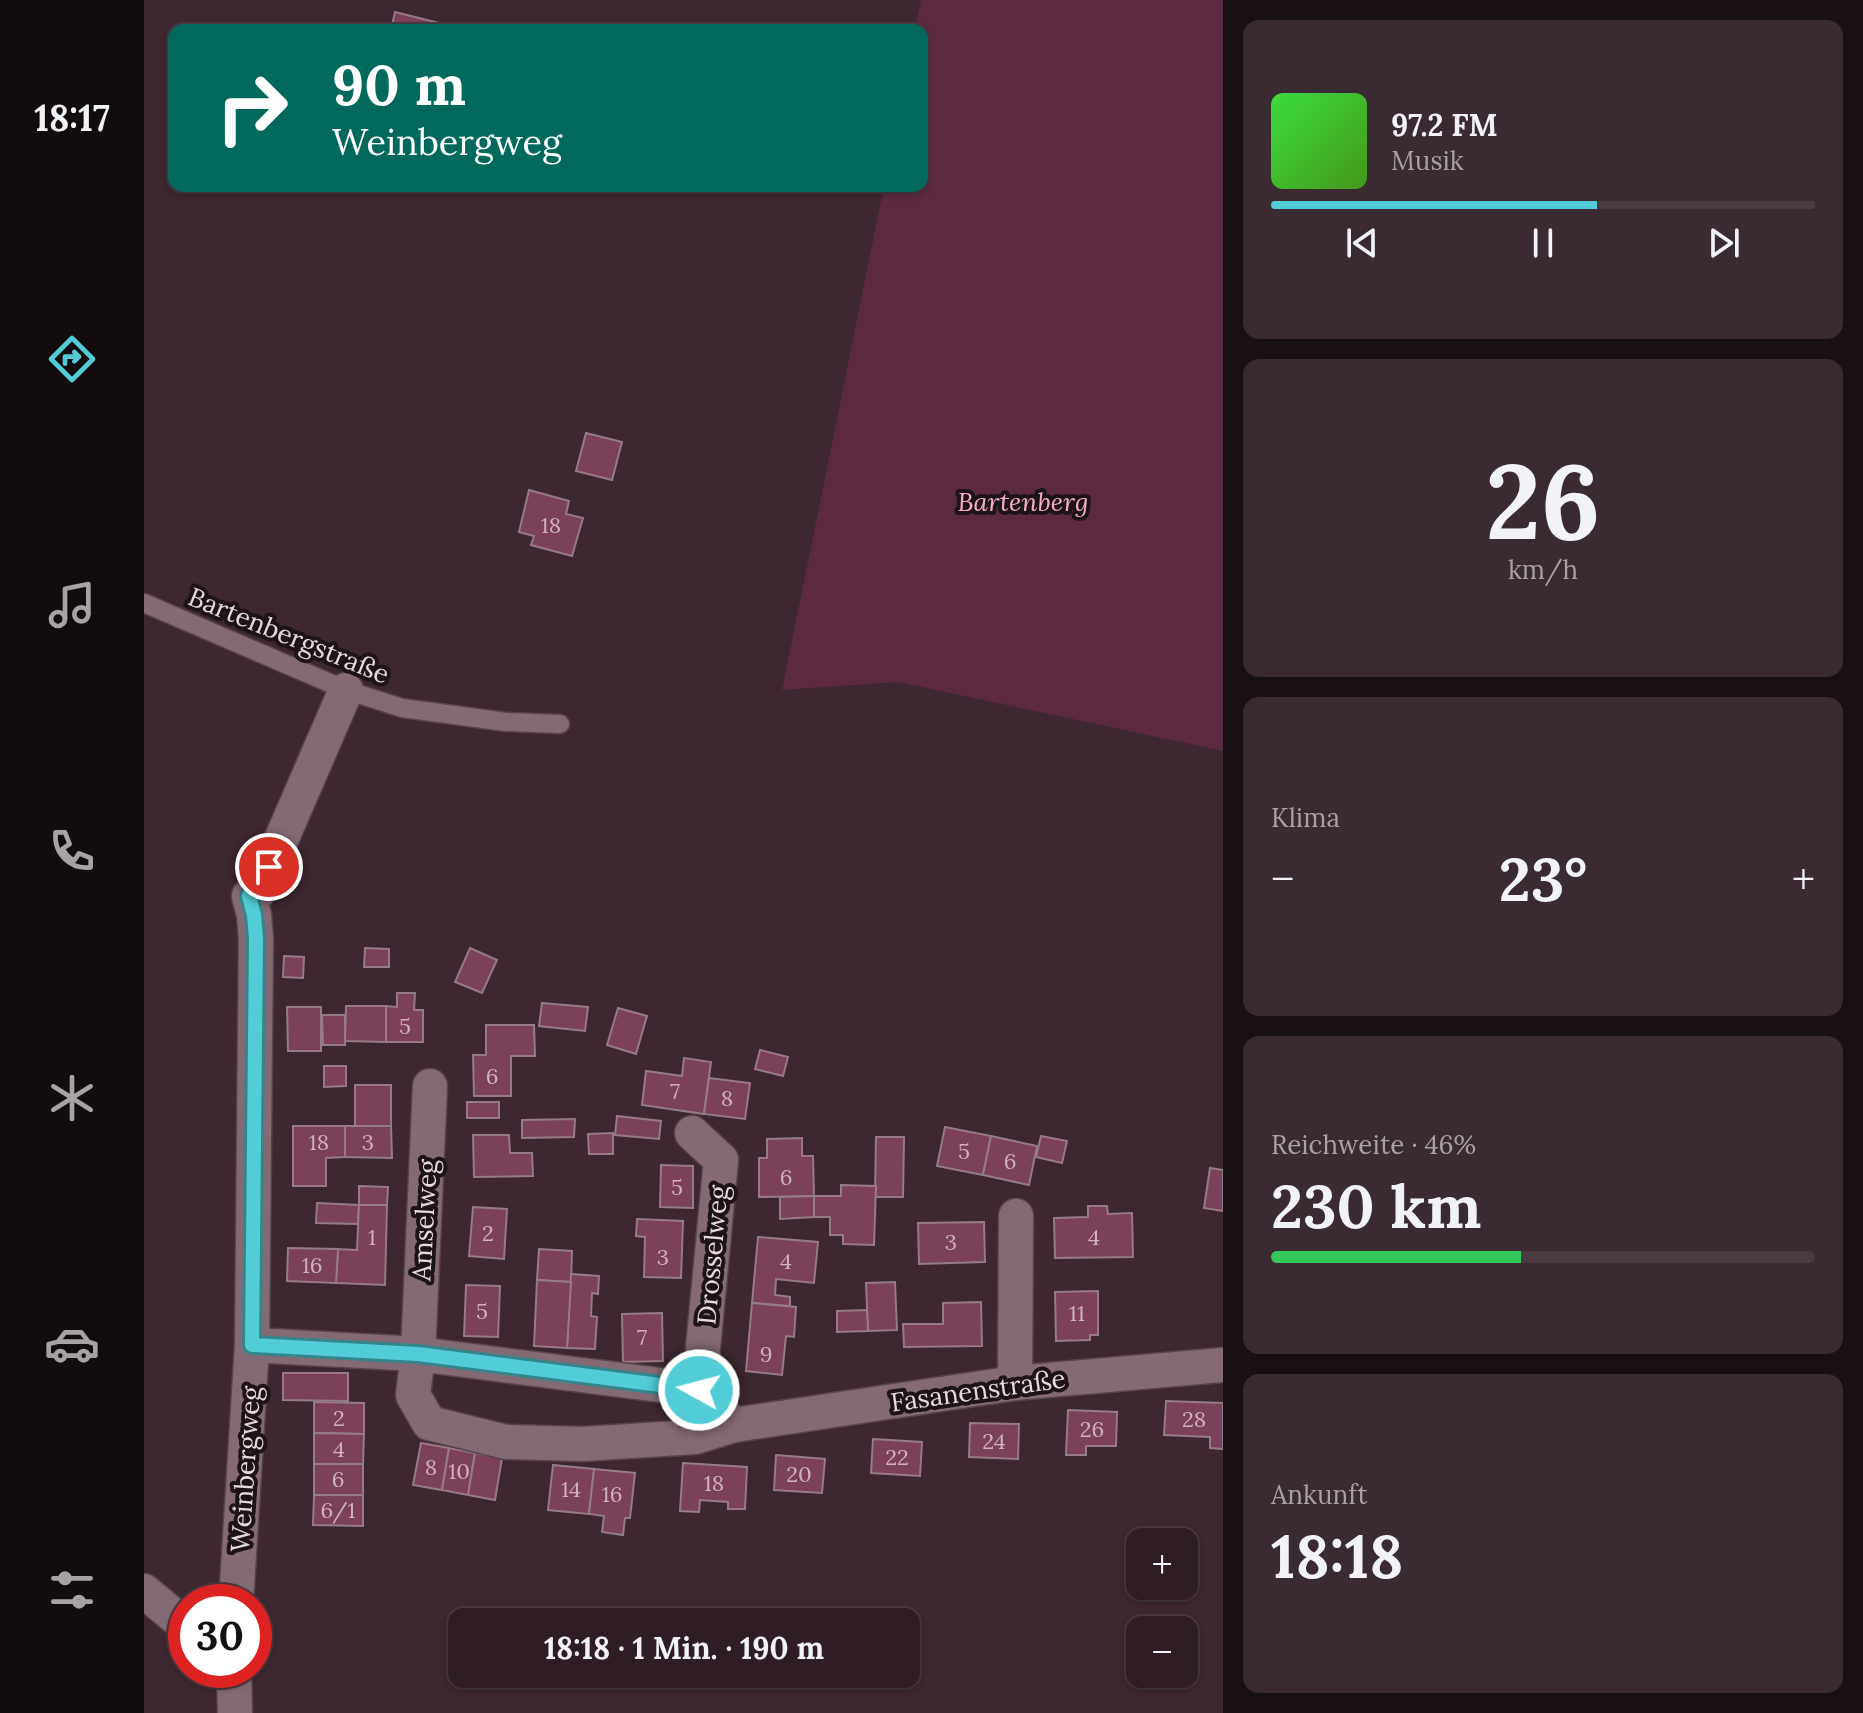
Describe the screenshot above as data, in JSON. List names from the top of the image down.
{
  "streets": {
    "street": [
      "Amselweg",
      "Drosselweg",
      "Fasanenstraße",
      "Weinbergweg"
    ],
    "lane": ["Bartenbergstraße"]
  },
  "crossings": [
    ["Bartenbergstraße", "Weinbergweg"],
    ["Amselweg", "Fasanenstraße"]
  ],
  "parks": ["Bartenberg"],
  "house_numbers": [
    "18",
    "5",
    "6",
    "7",
    "8",
    "18",
    "3",
    "5",
    "6",
    "6",
    "5",
    "2",
    "1",
    "4",
    "3",
    "3",
    "4",
    "16",
    "5",
    "11",
    "7",
    "9",
    "2",
    "28",
    "26",
    "24",
    "4",
    "22",
    "8",
    "10",
    "20",
    "6",
    "18",
    "14",
    "16",
    "6/1"
  ],
  "page": {
    "tabs": "18:17",
    "turn": ["90 m", "Weinbergweg"],
    "song": ["97.2 FM", "Musik"],
    "tile": [
      ["26", "km/h"],
      "Klima",
      ["Reichweite · 46%", "230 km"],
      ["Ankunft", "18:18"]
    ],
    "heat": ["−", "23°", "+"],
    "map_buttons": ["+", "−"],
    "limit": "30",
    "trip": "18:18 · 1 Min. · 190 m"
  }
}
